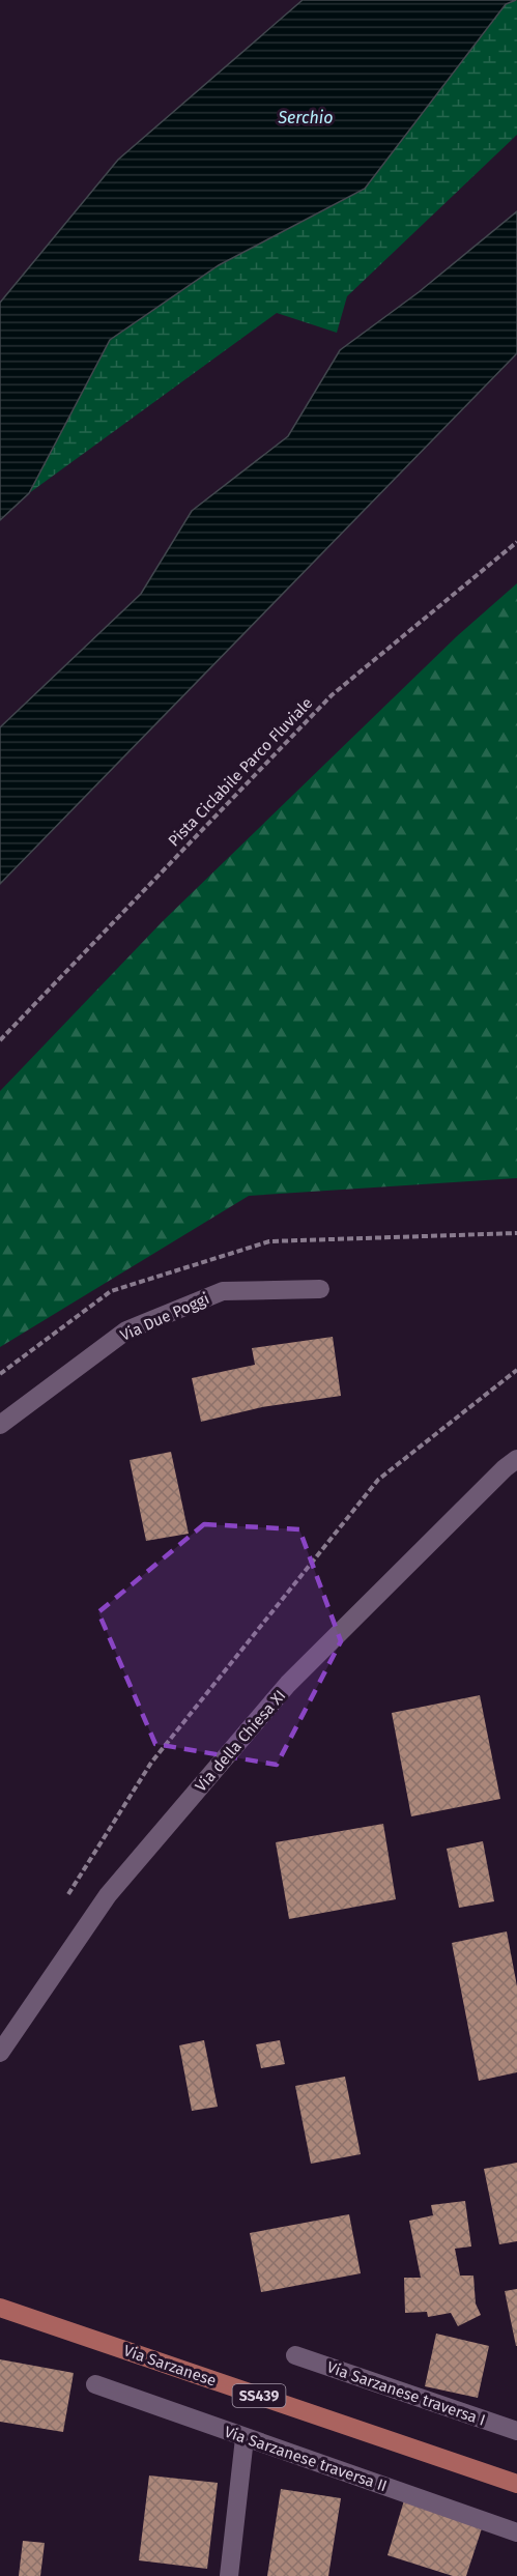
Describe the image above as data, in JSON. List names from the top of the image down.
{
  "streets": {
    "main road": ["Via Sarzanese", "SS439"],
    "street": [
      "Via Due Poggi",
      "Via della Chiesa XI",
      "Via Sarzanese traversa I",
      "Via Sarzanese traversa II"
    ],
    "path": ["Pista Ciclabile Parco Fluviale"]
  },
  "water": ["Serchio"]
}
